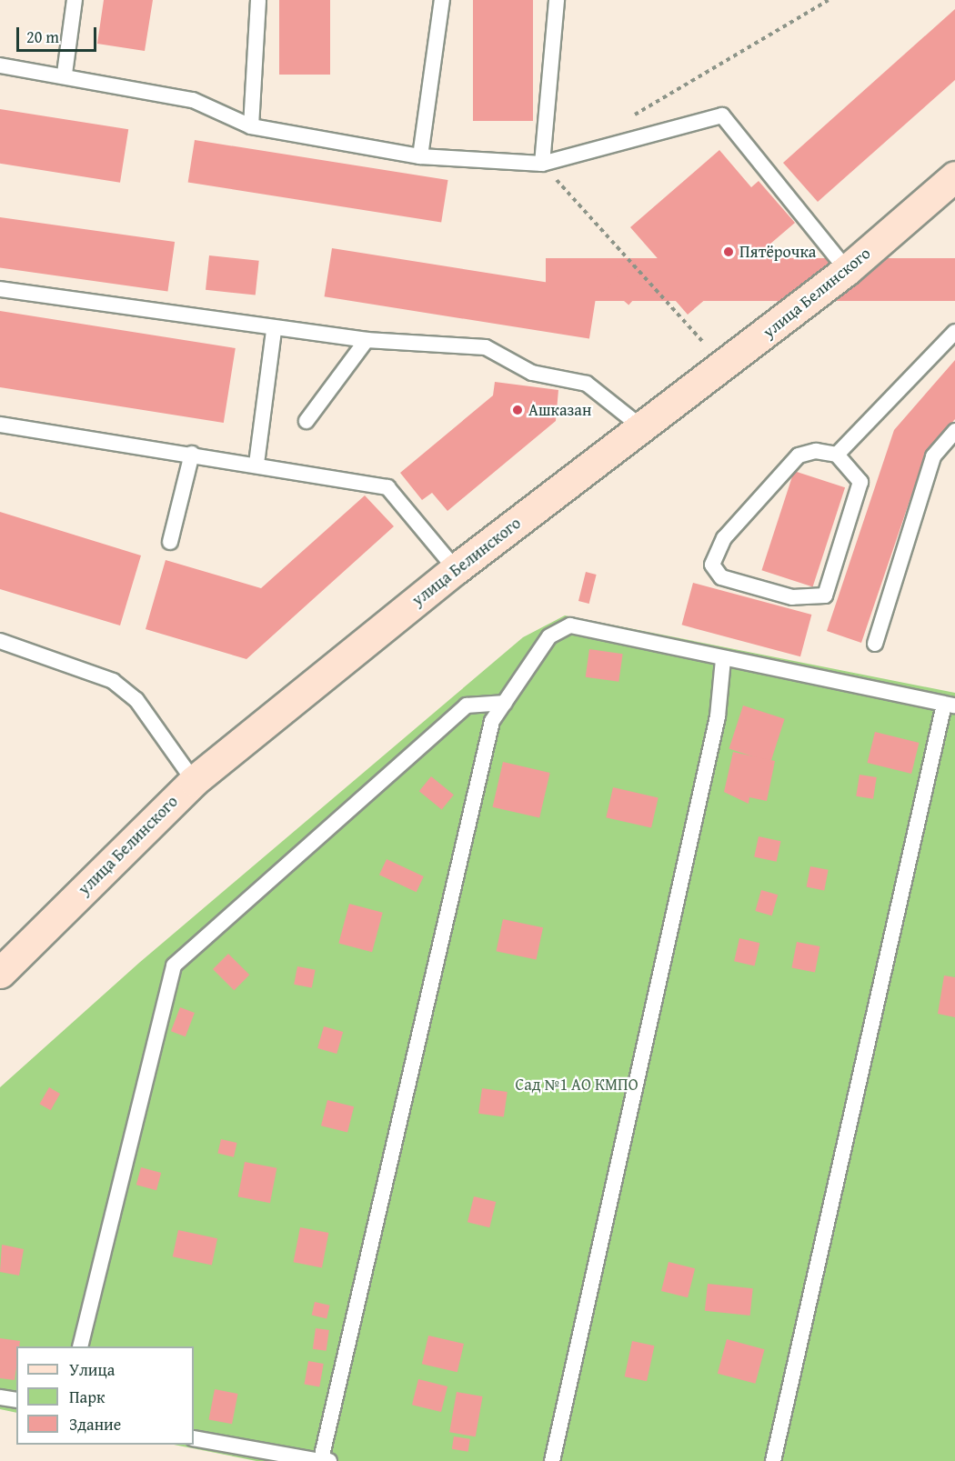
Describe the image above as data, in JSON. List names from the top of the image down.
{
  "streets": {
    "street": ["улица Белинского"]
  },
  "parks": ["Сад №1 АО КМПО"],
  "places": ["Пятёрочка", "Ашказан"],
  "legend": ["Улица", "Парк", "Здание"],
  "scale_bar": "20 m"
}
